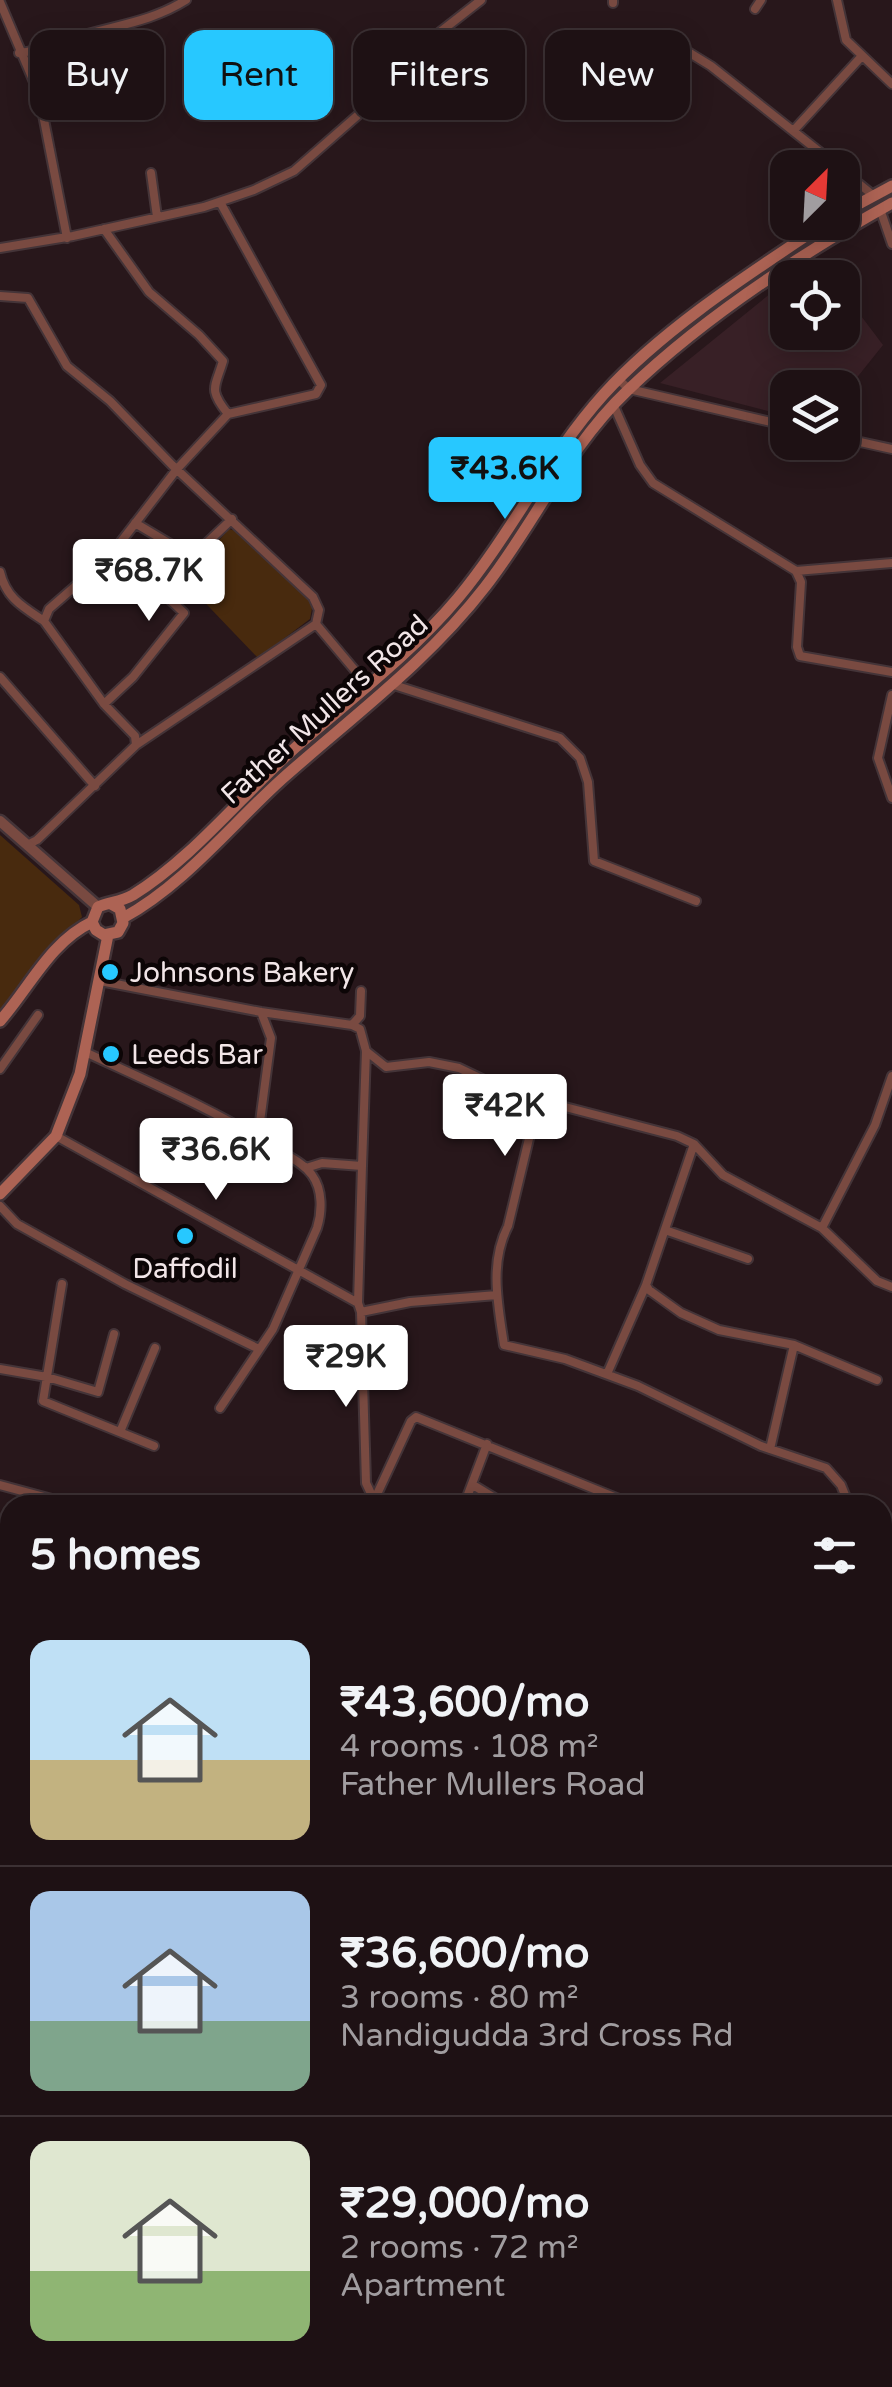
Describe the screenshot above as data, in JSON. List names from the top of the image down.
{
  "streets": {
    "main road": ["Father Mullers Road"]
  },
  "places": ["Johnsons Bakery", "Leeds Bar", "Daffodil"],
  "north": "top right",
  "page": {
    "chip": [
      "Buy",
      "Rent",
      "Filters",
      "New"
    ],
    "price": [
      "₹43.6K",
      "₹68.7K",
      "₹42K",
      "₹36.6K",
      "₹29K"
    ],
    "heading": "5 homes",
    "list": [
      {
        "name": "₹43,600/mo",
        "note": "4 rooms · 108 m² · Father Mullers Road"
      },
      {
        "name": "₹36,600/mo",
        "note": "3 rooms · 80 m² · Nandigudda 3rd Cross Rd"
      },
      {
        "name": "₹29,000/mo",
        "note": "2 rooms · 72 m² · Apartment"
      }
    ]
  }
}
